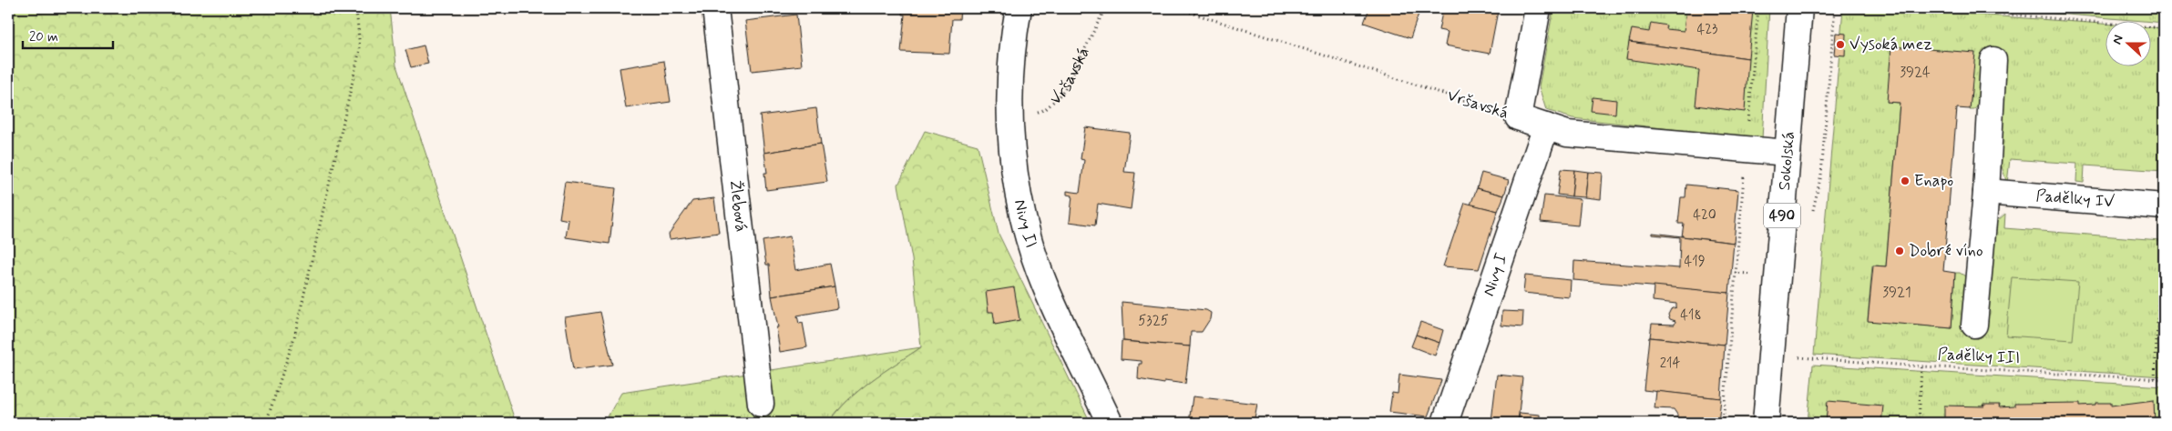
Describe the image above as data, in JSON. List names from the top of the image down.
{
  "streets": {
    "street": [
      "Vršavská",
      "Sokolská",
      "Padělky IV",
      "Žlebová",
      "490",
      "Nivy II",
      "Nivy I"
    ],
    "path": ["Padělky III"]
  },
  "crossings": [
    ["Vršavská", "Sokolská"],
    ["Vršavská", "Nivy II"],
    ["Vršavská", "Nivy I"]
  ],
  "places": ["Vysoká mez", "Enapo", "Dobré víno"],
  "house_numbers": [
    "423",
    "3924",
    "420",
    "419",
    "3921",
    "418",
    "5325",
    "214"
  ],
  "scale_bar": "20 m",
  "north": "left"
}
